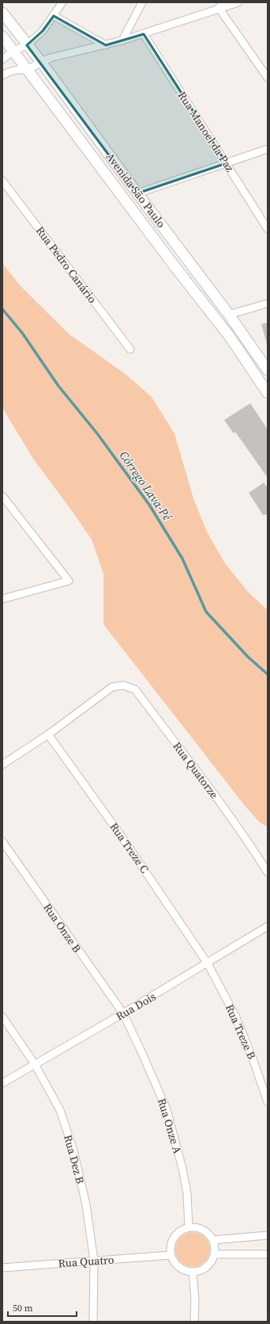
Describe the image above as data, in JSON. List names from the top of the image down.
{
  "streets": {
    "street": [
      "Rua Manoel da Paz",
      "Avenida São Paulo",
      "Rua Pedro Canário",
      "Rua Quatorze",
      "Rua Treze C",
      "Rua Onze B",
      "Rua Dois",
      "Rua Treze B",
      "Rua Onze A",
      "Rua Dez B",
      "Rua Quatro"
    ]
  },
  "crossings": [
    ["Rua Quatorze", "Rua Treze C"],
    ["Rua Treze C", "Rua Dois"],
    ["Rua Treze C", "Rua Treze B"],
    ["Rua Onze B", "Rua Dois"],
    ["Rua Onze B", "Rua Onze A"],
    ["Rua Dois", "Rua Treze B"],
    ["Rua Dois", "Rua Onze A"],
    ["Rua Dois", "Rua Dez B"],
    ["Rua Onze A", "Rua Quatro"],
    ["Rua Dez B", "Rua Quatro"]
  ],
  "water": ["Córrego Lava-Pé"],
  "scale_bar": "50 m"
}
